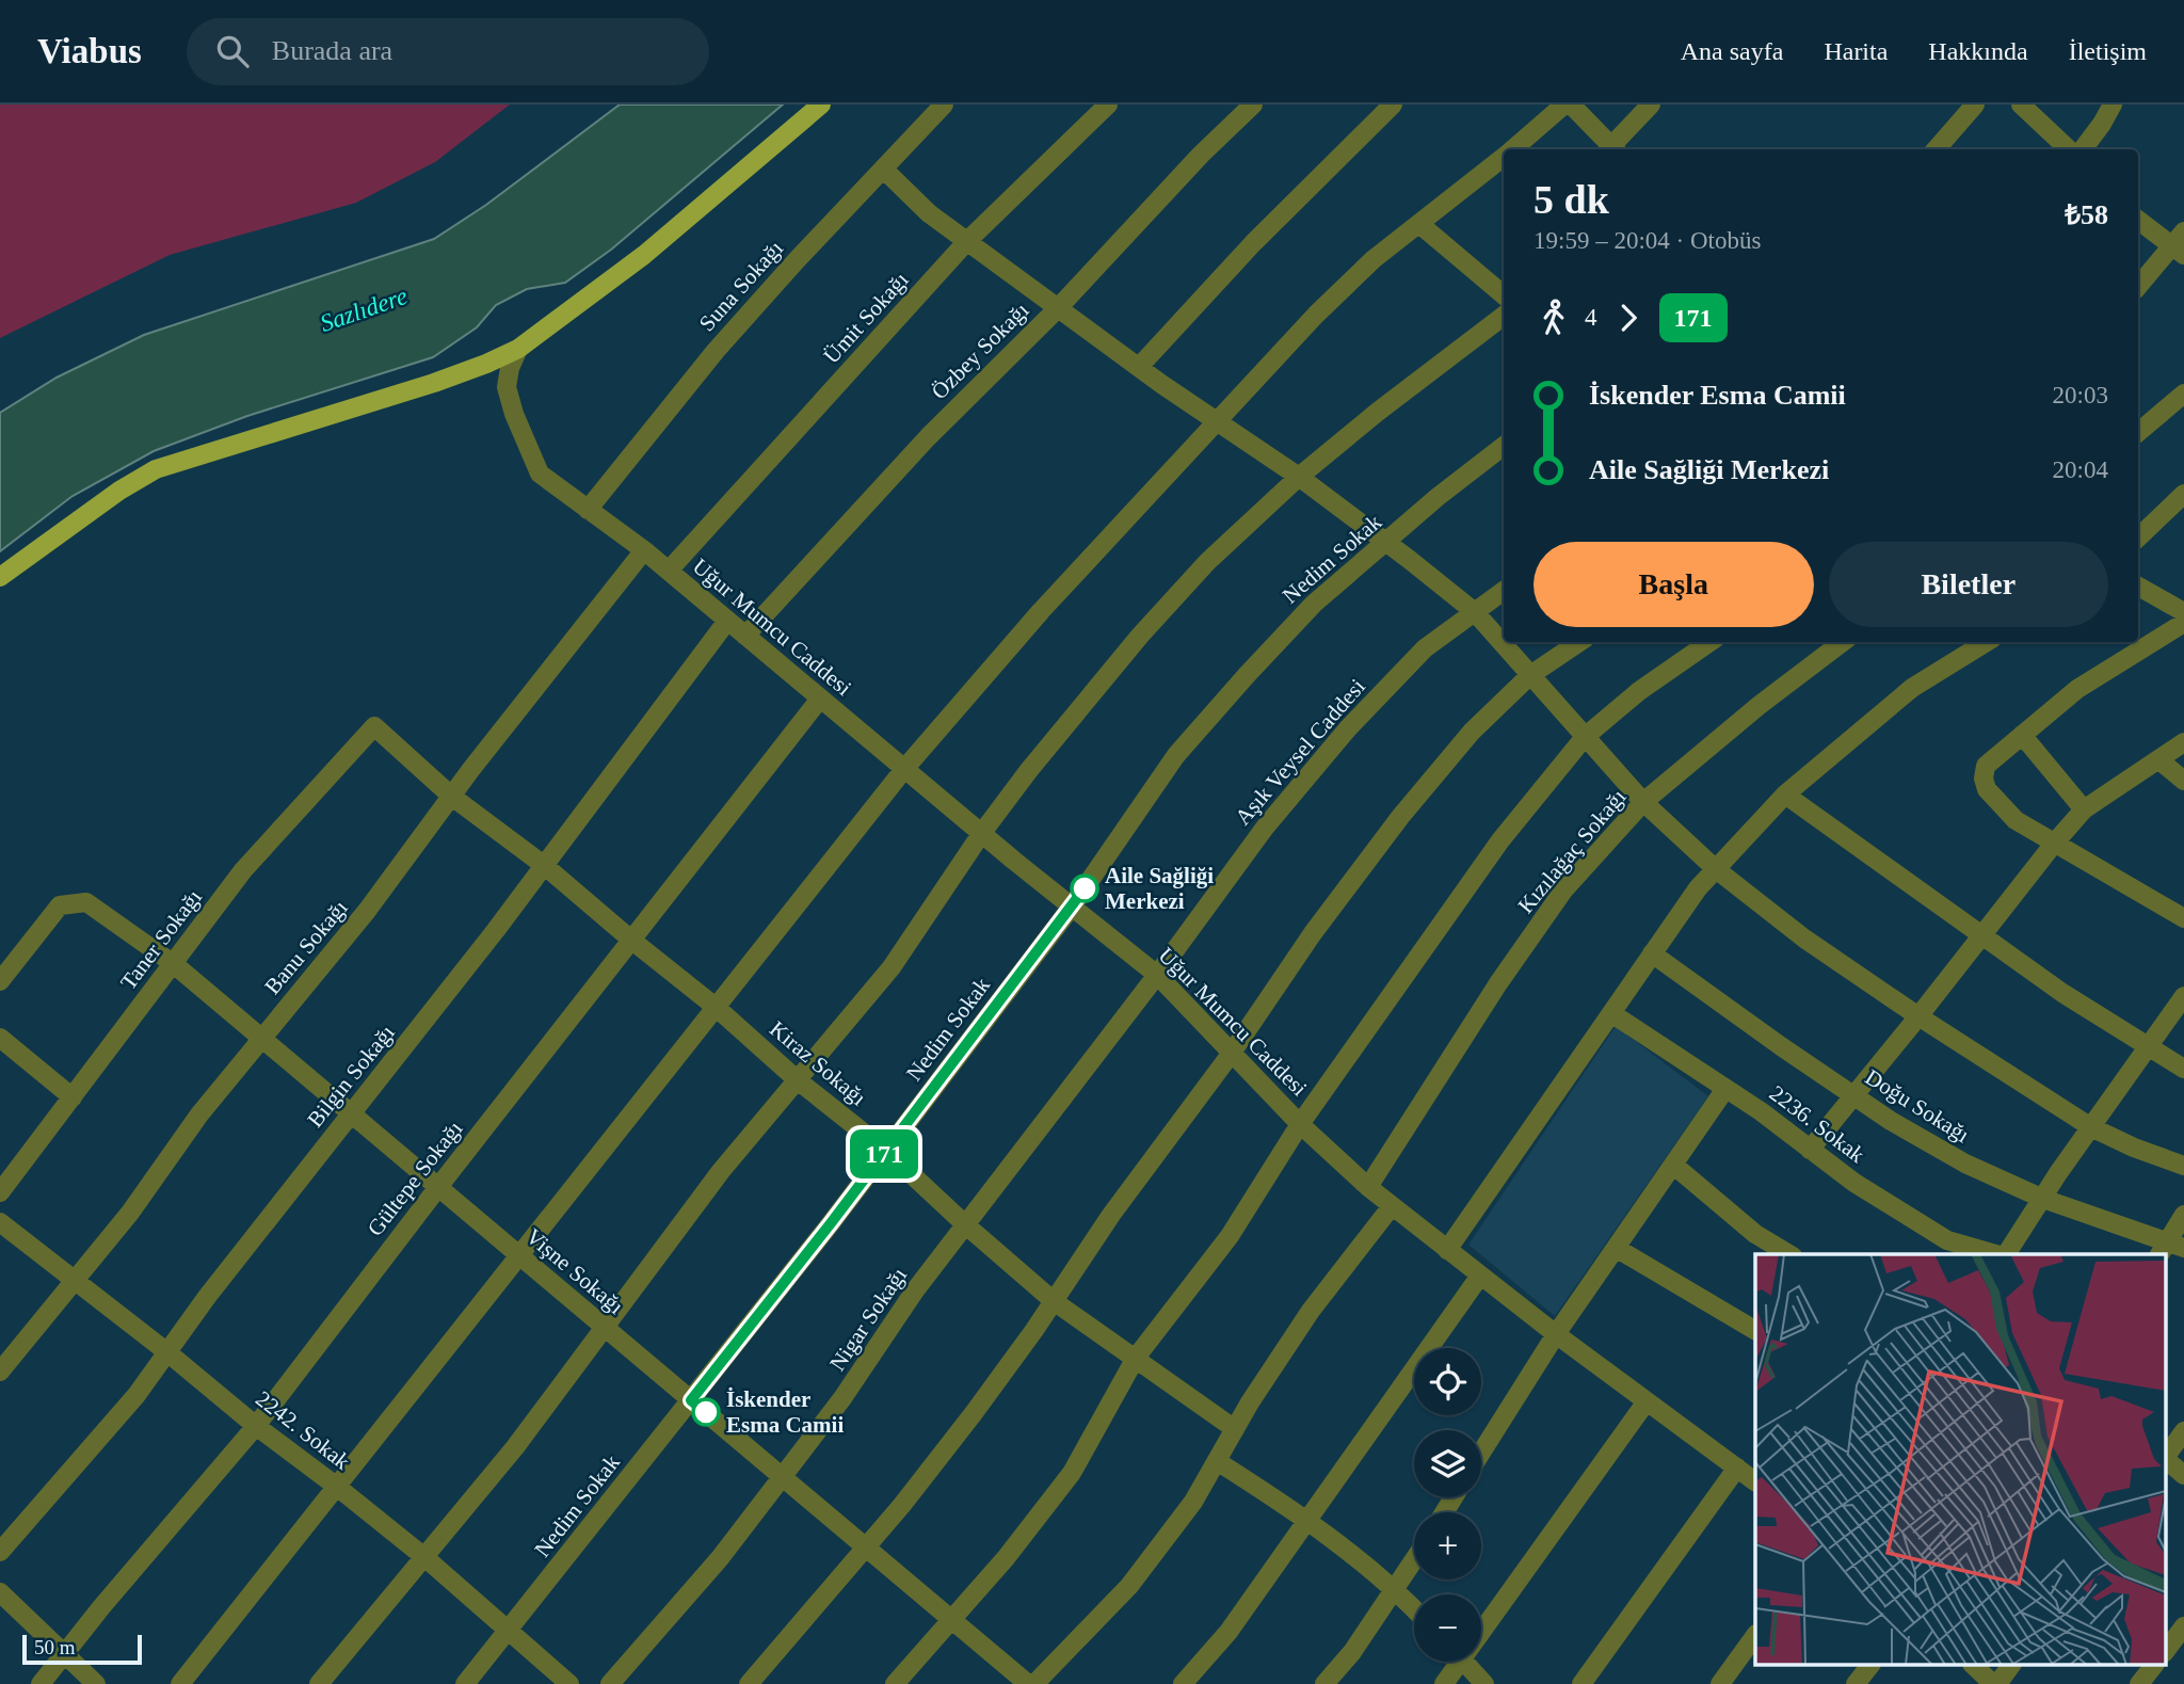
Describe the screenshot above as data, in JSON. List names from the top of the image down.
{
  "streets": {
    "street": [
      "Suna Sokağı",
      "Ümit Sokağı",
      "Özbey Sokağı",
      "Nedim Sokak",
      "Uğur Mumcu Caddesi",
      "Aşık Veysel Caddesi",
      "Kızılağaç Sokağı",
      "Taner Sokağı",
      "Banu Sokağı",
      "Kiraz Sokağı",
      "Bilgin Sokağı",
      "Doğu Sokağı",
      "2236. Sokak",
      "Gültepe Sokağı",
      "Vişne Sokağı",
      "Nigar Sokağı",
      "2242. Sokak"
    ]
  },
  "crossings": [
    ["Suna Sokağı", "Uğur Mumcu Caddesi"],
    ["Ümit Sokağı", "Uğur Mumcu Caddesi"],
    ["Özbey Sokağı", "Uğur Mumcu Caddesi"],
    ["Nedim Sokak", "Uğur Mumcu Caddesi"],
    ["Nedim Sokak", "Kiraz Sokağı"],
    ["Nedim Sokak", "Vişne Sokağı"],
    ["Nedim Sokak", "2242. Sokak"],
    ["Uğur Mumcu Caddesi", "Aşık Veysel Caddesi"],
    ["Uğur Mumcu Caddesi", "Kızılağaç Sokağı"],
    ["Uğur Mumcu Caddesi", "Banu Sokağı"],
    ["Uğur Mumcu Caddesi", "Bilgin Sokağı"],
    ["Uğur Mumcu Caddesi", "Gültepe Sokağı"],
    ["Uğur Mumcu Caddesi", "Nigar Sokağı"],
    ["Aşık Veysel Caddesi", "Nigar Sokağı"],
    ["Taner Sokağı", "Kiraz Sokağı"],
    ["Taner Sokağı", "Vişne Sokağı"],
    ["Banu Sokağı", "Kiraz Sokağı"],
    ["Banu Sokağı", "Vişne Sokağı"],
    ["Banu Sokağı", "2242. Sokak"],
    ["Kiraz Sokağı", "Bilgin Sokağı"],
    ["Kiraz Sokağı", "Gültepe Sokağı"],
    ["Kiraz Sokağı", "Nigar Sokağı"],
    ["Bilgin Sokağı", "Vişne Sokağı"],
    ["Bilgin Sokağı", "2242. Sokak"],
    ["Gültepe Sokağı", "Vişne Sokağı"],
    ["Gültepe Sokağı", "2242. Sokak"],
    ["Vişne Sokağı", "Nigar Sokağı"]
  ],
  "water": ["Sazlıdere"],
  "places": ["Aile Sağliği Merkezi", "İskender Esma Camii"],
  "lines": ["bus line 171"],
  "scale_bar": "50 m",
  "page": {
    "header": "Viabus",
    "search": "Burada ara",
    "nav": [
      "Ana sayfa",
      "Harita",
      "Hakkında",
      "İletişim"
    ],
    "on_map": "171",
    "heading": ["5 dk", "19:59 – 20:04 · Otobüs", "₺58"],
    "legs": ["4", "171"],
    "list": [
      {
        "name": "İskender Esma Camii",
        "value": "20:03"
      },
      {
        "name": "Aile Sağliği Merkezi",
        "value": "20:04"
      }
    ],
    "buttons": ["Başla", "Biletler"],
    "map_buttons": ["+", "−"],
    "scale": "50 m"
  }
}
